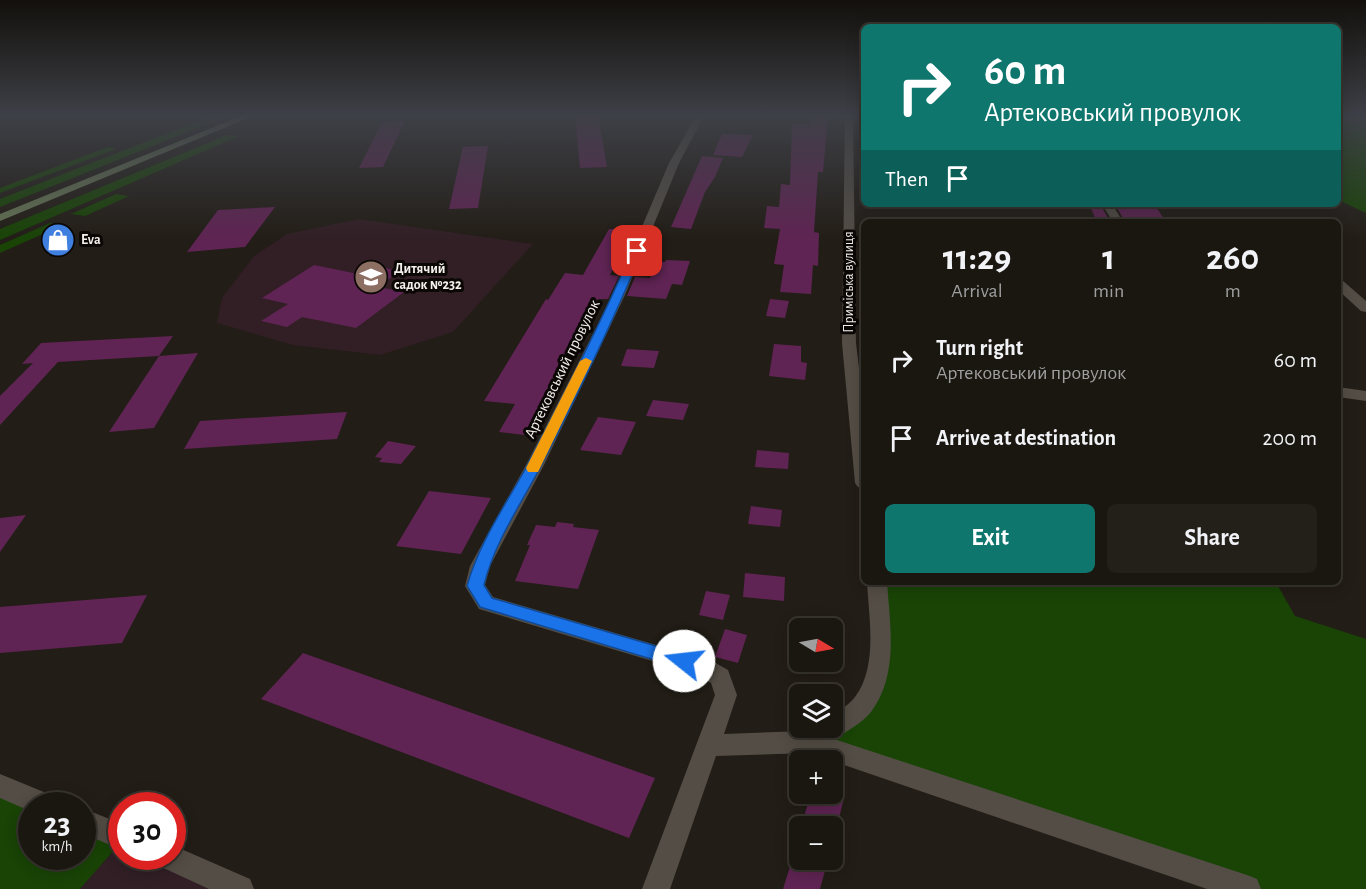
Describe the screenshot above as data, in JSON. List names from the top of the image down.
{
  "streets": {
    "street": ["Приміська вулиця", "Артековський провулок"]
  },
  "places": {
    "shop": ["Eva"],
    "school or university": ["Дитячий садок №232"]
  },
  "north": "right",
  "page": {
    "turn": ["60 m", "Артековський провулок"],
    "then": "Then",
    "eta": [
      "11:29",
      "Arrival",
      "1",
      "min",
      "260",
      "m"
    ],
    "list": [
      {
        "name": "Turn right",
        "note": "Артековський провулок",
        "value": "60 m"
      },
      {
        "name": "Arrive at destination",
        "value": "200 m"
      }
    ],
    "buttons": ["Exit", "Share"],
    "map_buttons": ["+", "−"],
    "speed": "23 km/h",
    "limit": "30"
  }
}
